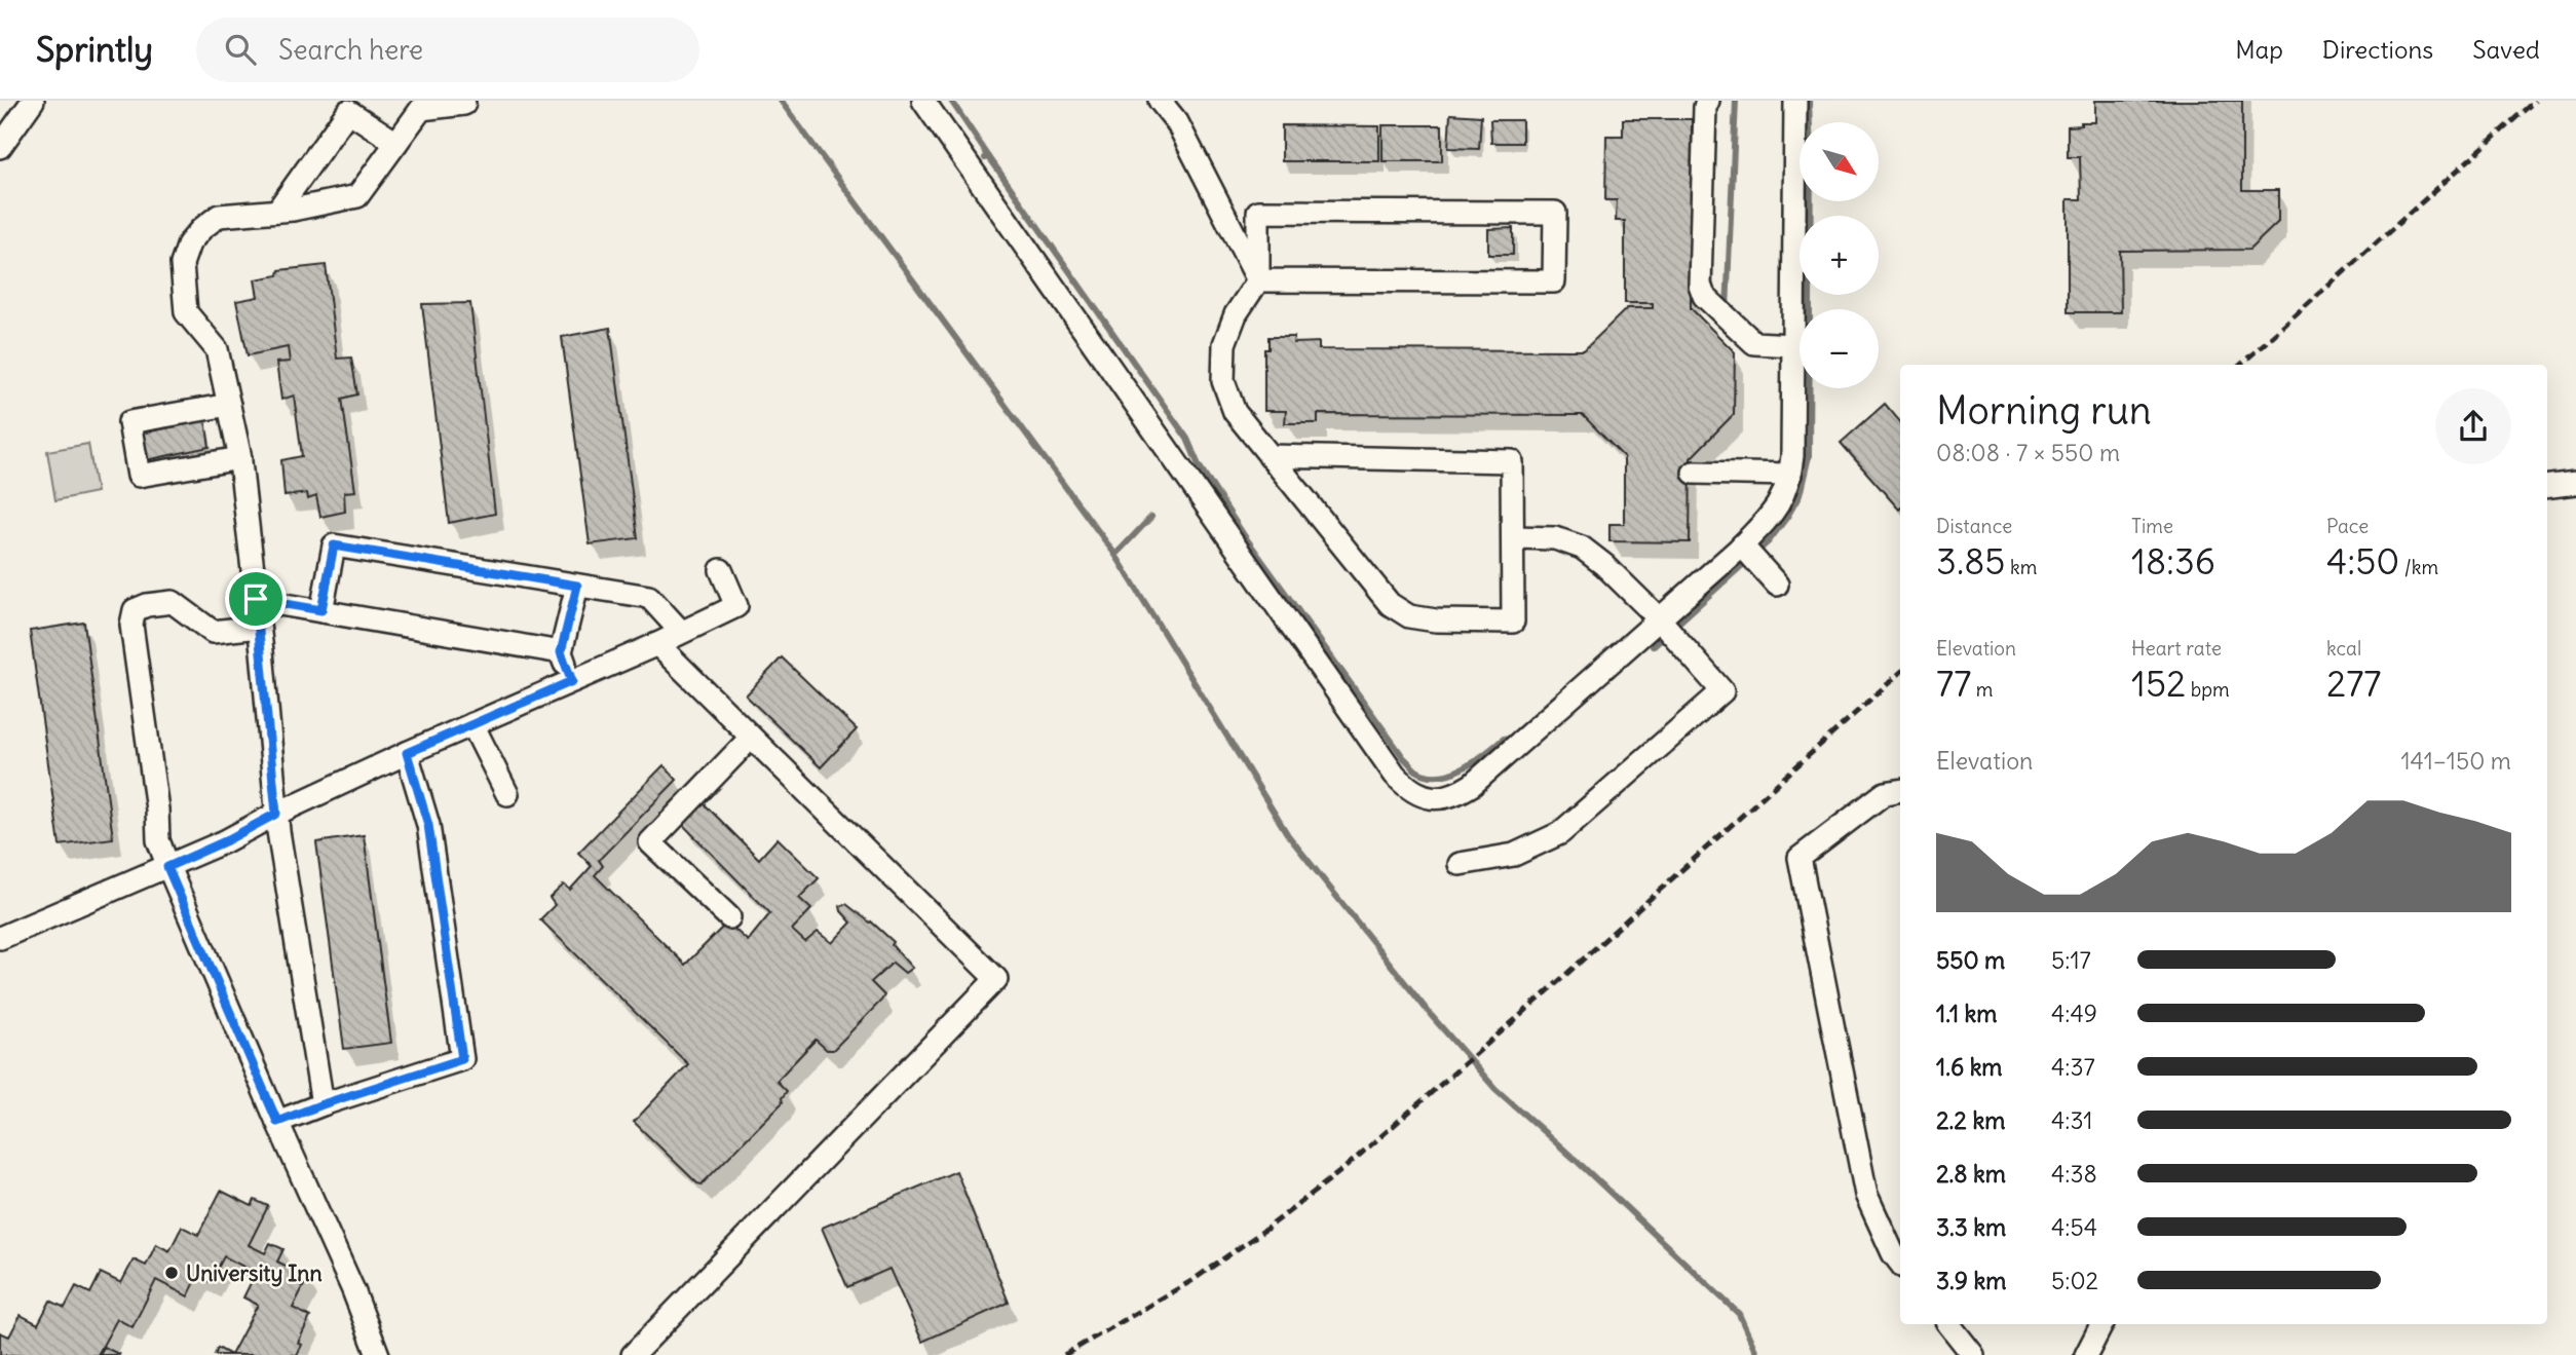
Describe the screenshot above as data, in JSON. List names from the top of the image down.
{
  "places": ["University Inn"],
  "north": "bottom right",
  "page": {
    "header": "Sprintly",
    "search": "Search here",
    "nav": ["Map", "Directions", "Saved"],
    "map_buttons": ["+", "−"],
    "heading": ["Morning run", "08:08 · 7 × 550 m"],
    "stats": [
      ["Distance", "3.85 km"],
      ["Time", "18:36"],
      ["Pace", "4:50 /km"],
      ["Elevation", "77 m"],
      ["Heart rate", "152 bpm"],
      ["kcal", "277"]
    ],
    "chart": ["Elevation", "141–150 m"],
    "list": [
      {
        "name": "550 m",
        "note": "5:17"
      },
      {
        "name": "1.1 km",
        "note": "4:49"
      },
      {
        "name": "1.6 km",
        "note": "4:37"
      },
      {
        "name": "2.2 km",
        "note": "4:31"
      },
      {
        "name": "2.8 km",
        "note": "4:38"
      },
      {
        "name": "3.3 km",
        "note": "4:54"
      },
      {
        "name": "3.9 km",
        "note": "5:02"
      }
    ]
  }
}
